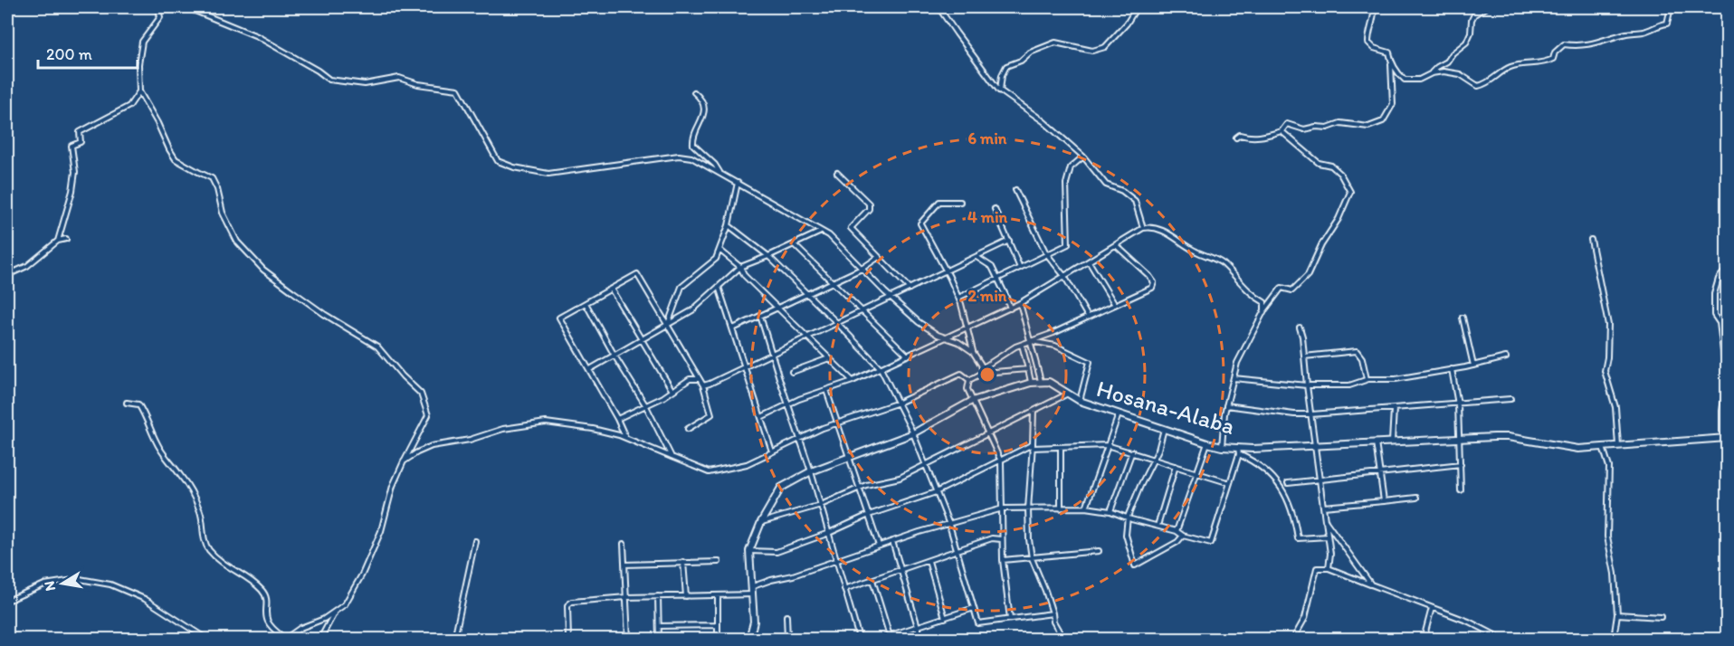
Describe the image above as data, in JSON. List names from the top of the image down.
{
  "streets": {
    "main road": ["Hosana-Alaba"]
  },
  "scale_bar": "200 m",
  "north": "left",
  "rings": ["6 min", "4 min", "2 min"]
}
